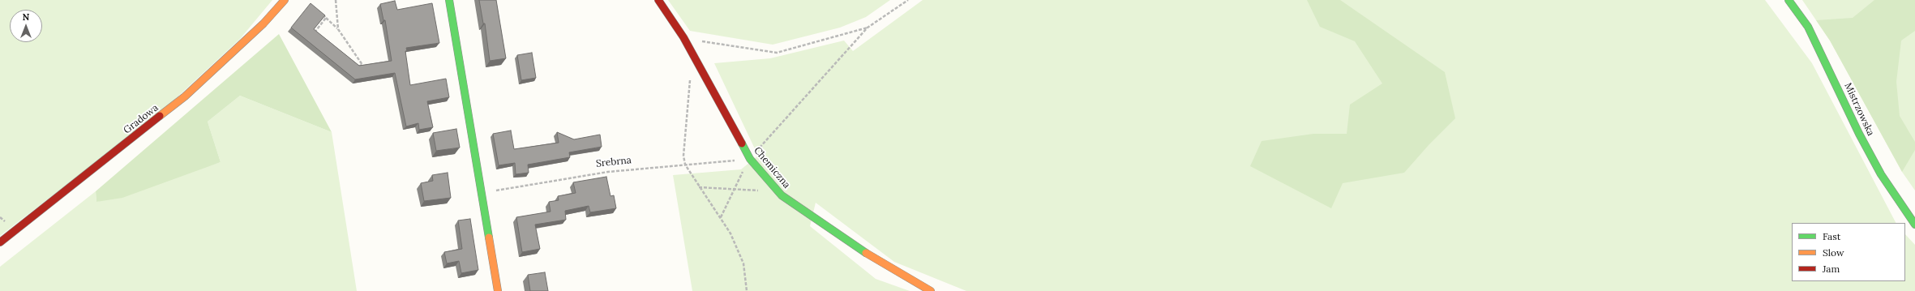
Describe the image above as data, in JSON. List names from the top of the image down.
{
  "streets": {
    "street": ["Mistrzowska", "Gradowa", "Chemiczna"],
    "path": ["Srebrna"]
  },
  "crossings": [
    ["Srebrna", "Chemiczna"]
  ],
  "legend": ["Fast", "Slow", "Jam"],
  "north": "top"
}
